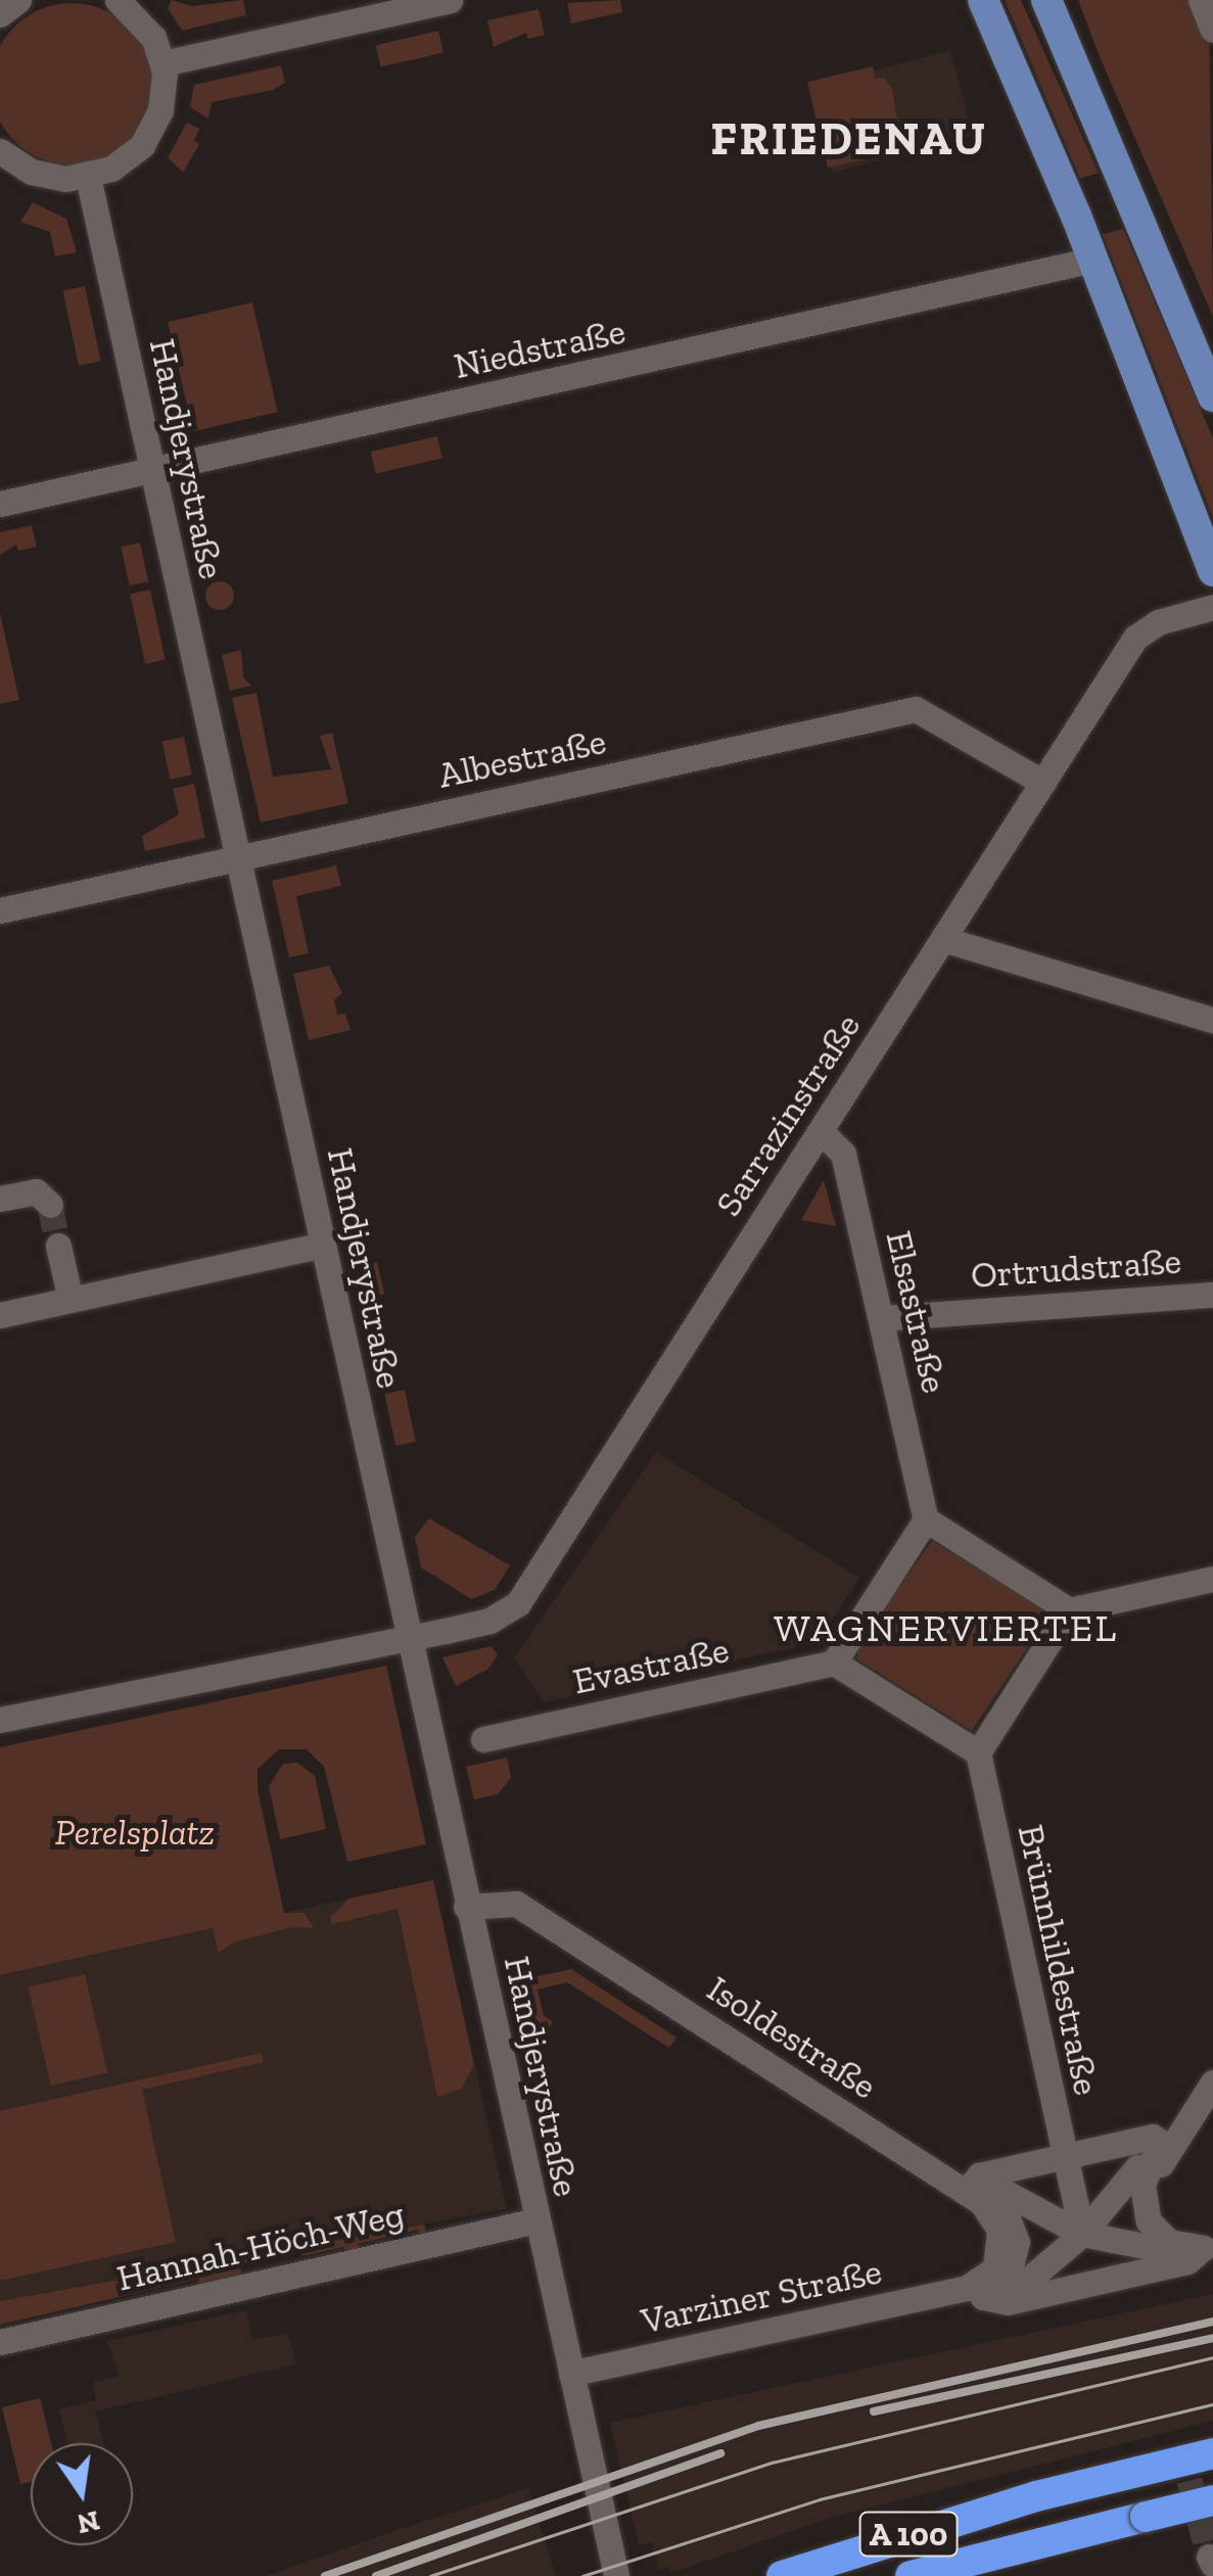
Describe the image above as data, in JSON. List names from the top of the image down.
{
  "streets": {
    "highway": ["A 100"],
    "street": [
      "Niedstraße",
      "Handjerystraße",
      "Albestraße",
      "Sarrazinstraße",
      "Ortrudstraße",
      "Elsastraße",
      "Evastraße",
      "Brünnhildestraße",
      "Isoldestraße",
      "Hannah-Höch-Weg",
      "Varziner Straße"
    ]
  },
  "crossings": [
    ["Niedstraße", "Handjerystraße"],
    ["Handjerystraße", "Albestraße"],
    ["Handjerystraße", "Sarrazinstraße"],
    ["Handjerystraße", "Isoldestraße"],
    ["Handjerystraße", "Hannah-Höch-Weg"],
    ["Handjerystraße", "Varziner Straße"],
    ["Albestraße", "Sarrazinstraße"],
    ["Sarrazinstraße", "Elsastraße"],
    ["Ortrudstraße", "Elsastraße"],
    ["Isoldestraße", "Varziner Straße"]
  ],
  "districts": ["FRIEDENAU", "WAGNERVIERTEL"],
  "parks": ["Perelsplatz"],
  "north": "bottom"
}
